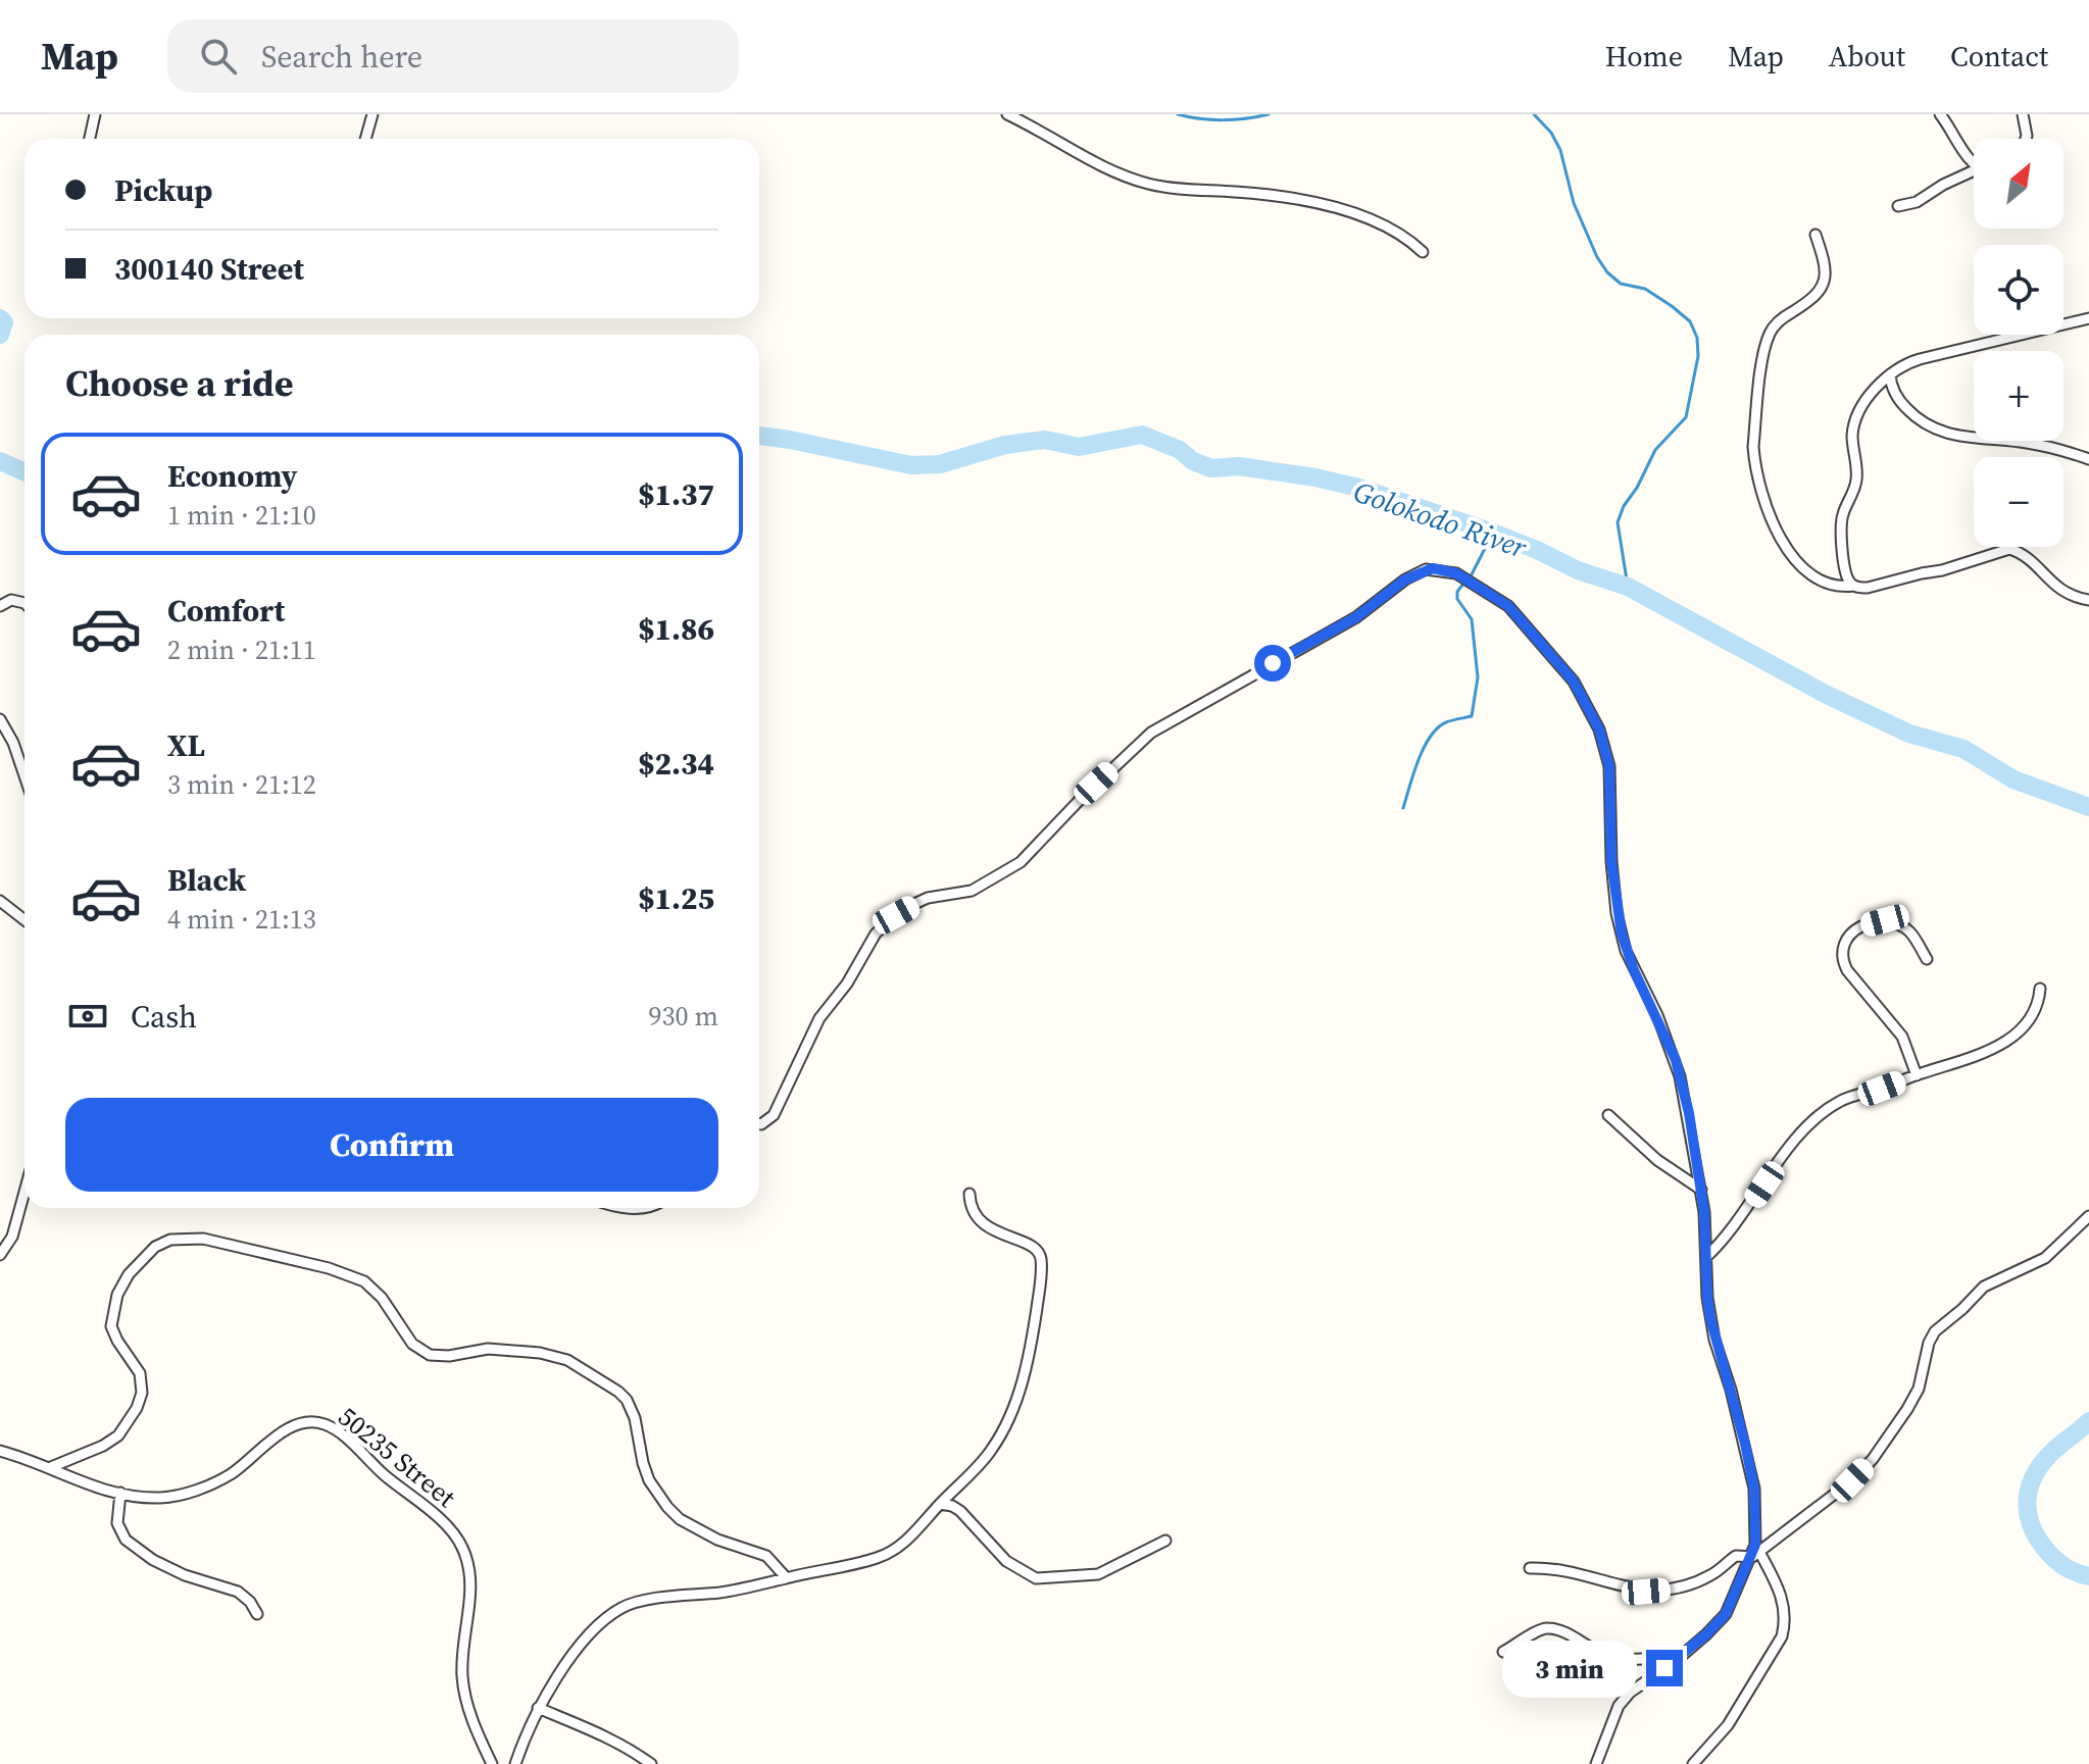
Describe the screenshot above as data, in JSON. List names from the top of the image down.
{
  "streets": {
    "street": ["50235 Street"]
  },
  "water": ["Golokodo River"],
  "north": "top right",
  "page": {
    "header": "Map",
    "search": "Search here",
    "nav": [
      "Home",
      "Map",
      "About",
      "Contact"
    ],
    "map_buttons": ["+", "−"],
    "banner": ["Pickup", "300140 Street"],
    "heading": "Choose a ride",
    "list": [
      {
        "name": "Economy",
        "note": "1 min · 21:10",
        "value": "$1.37"
      },
      {
        "name": "Comfort",
        "note": "2 min · 21:11",
        "value": "$1.86"
      },
      {
        "name": "XL",
        "note": "3 min · 21:12",
        "value": "$2.34"
      },
      {
        "name": "Black",
        "note": "4 min · 21:13",
        "value": "$1.25"
      }
    ],
    "pay": ["Cash", "930 m"],
    "buttons": "Confirm",
    "bubble": "3 min"
  }
}
